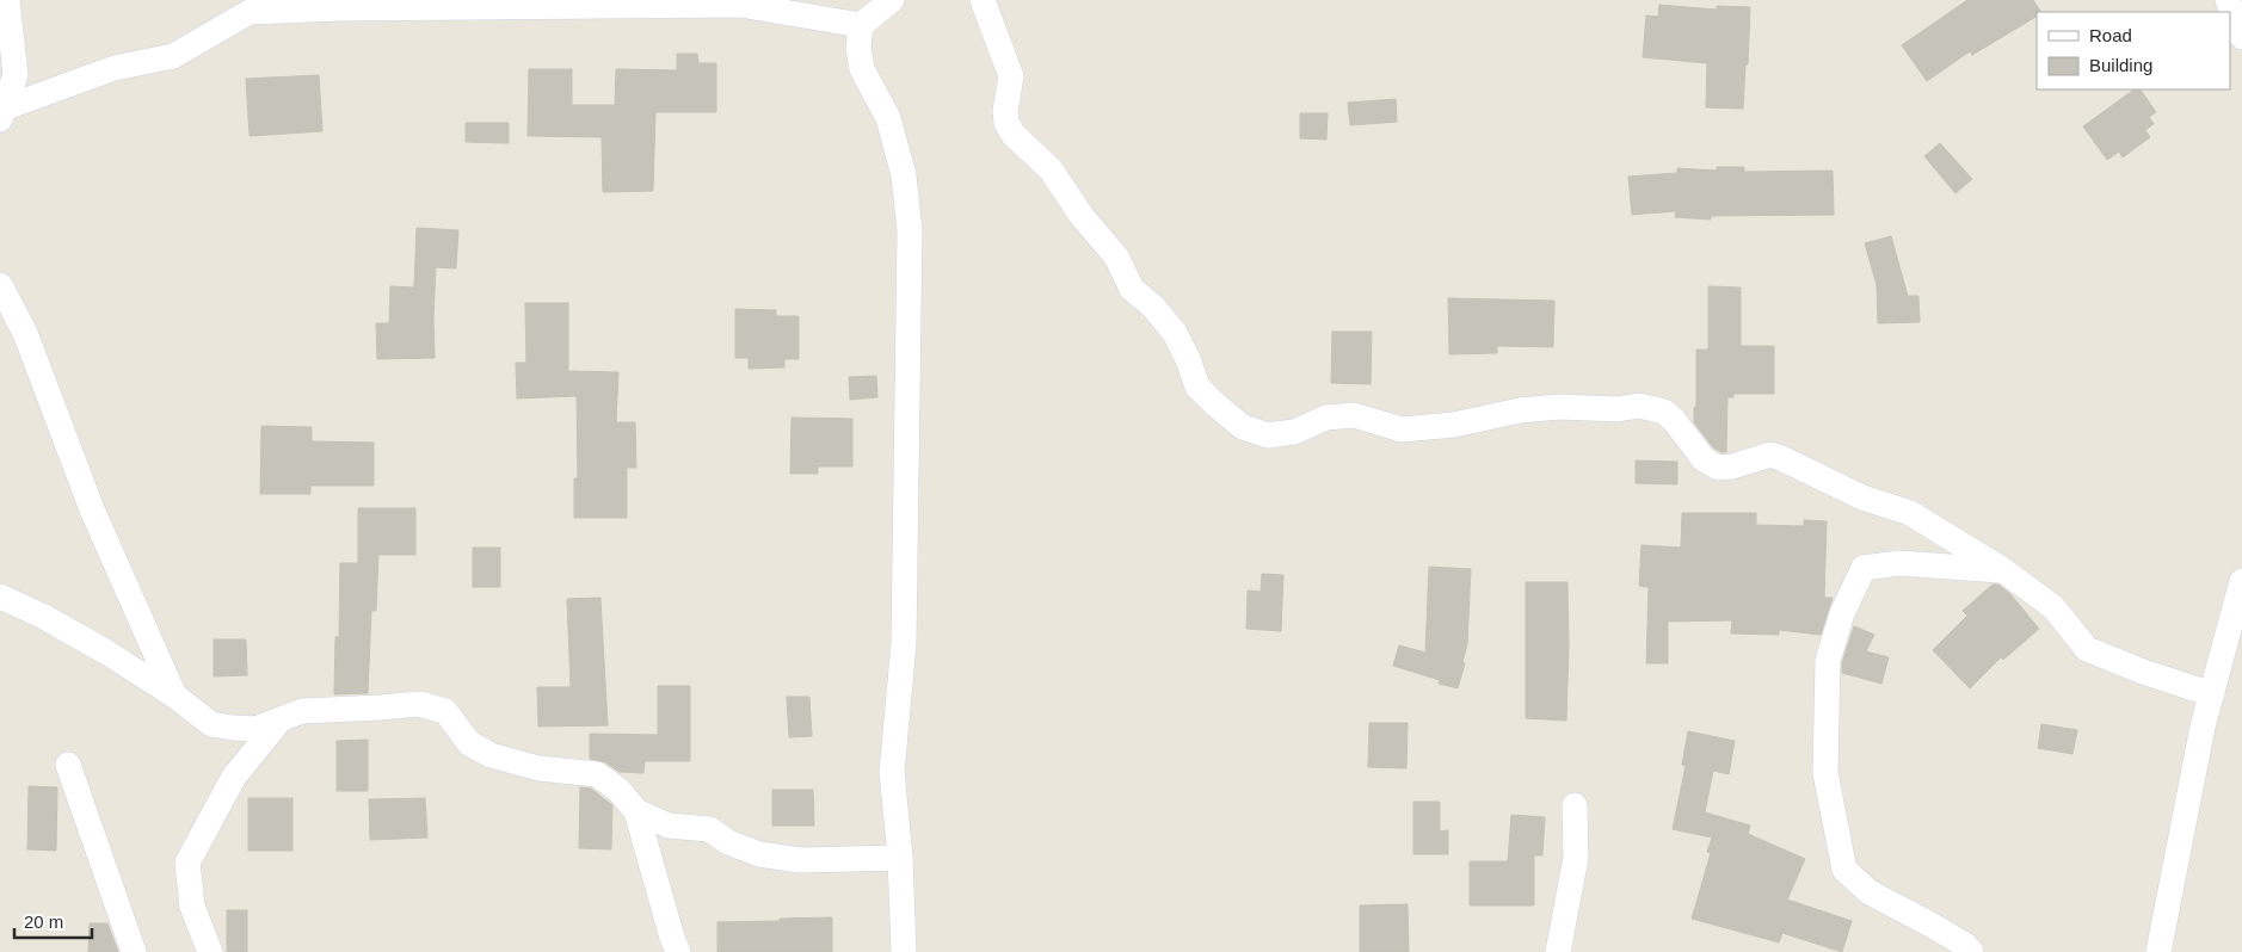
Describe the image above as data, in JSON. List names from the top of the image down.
{
  "legend": ["Road", "Building"],
  "scale_bar": "20 m"
}
